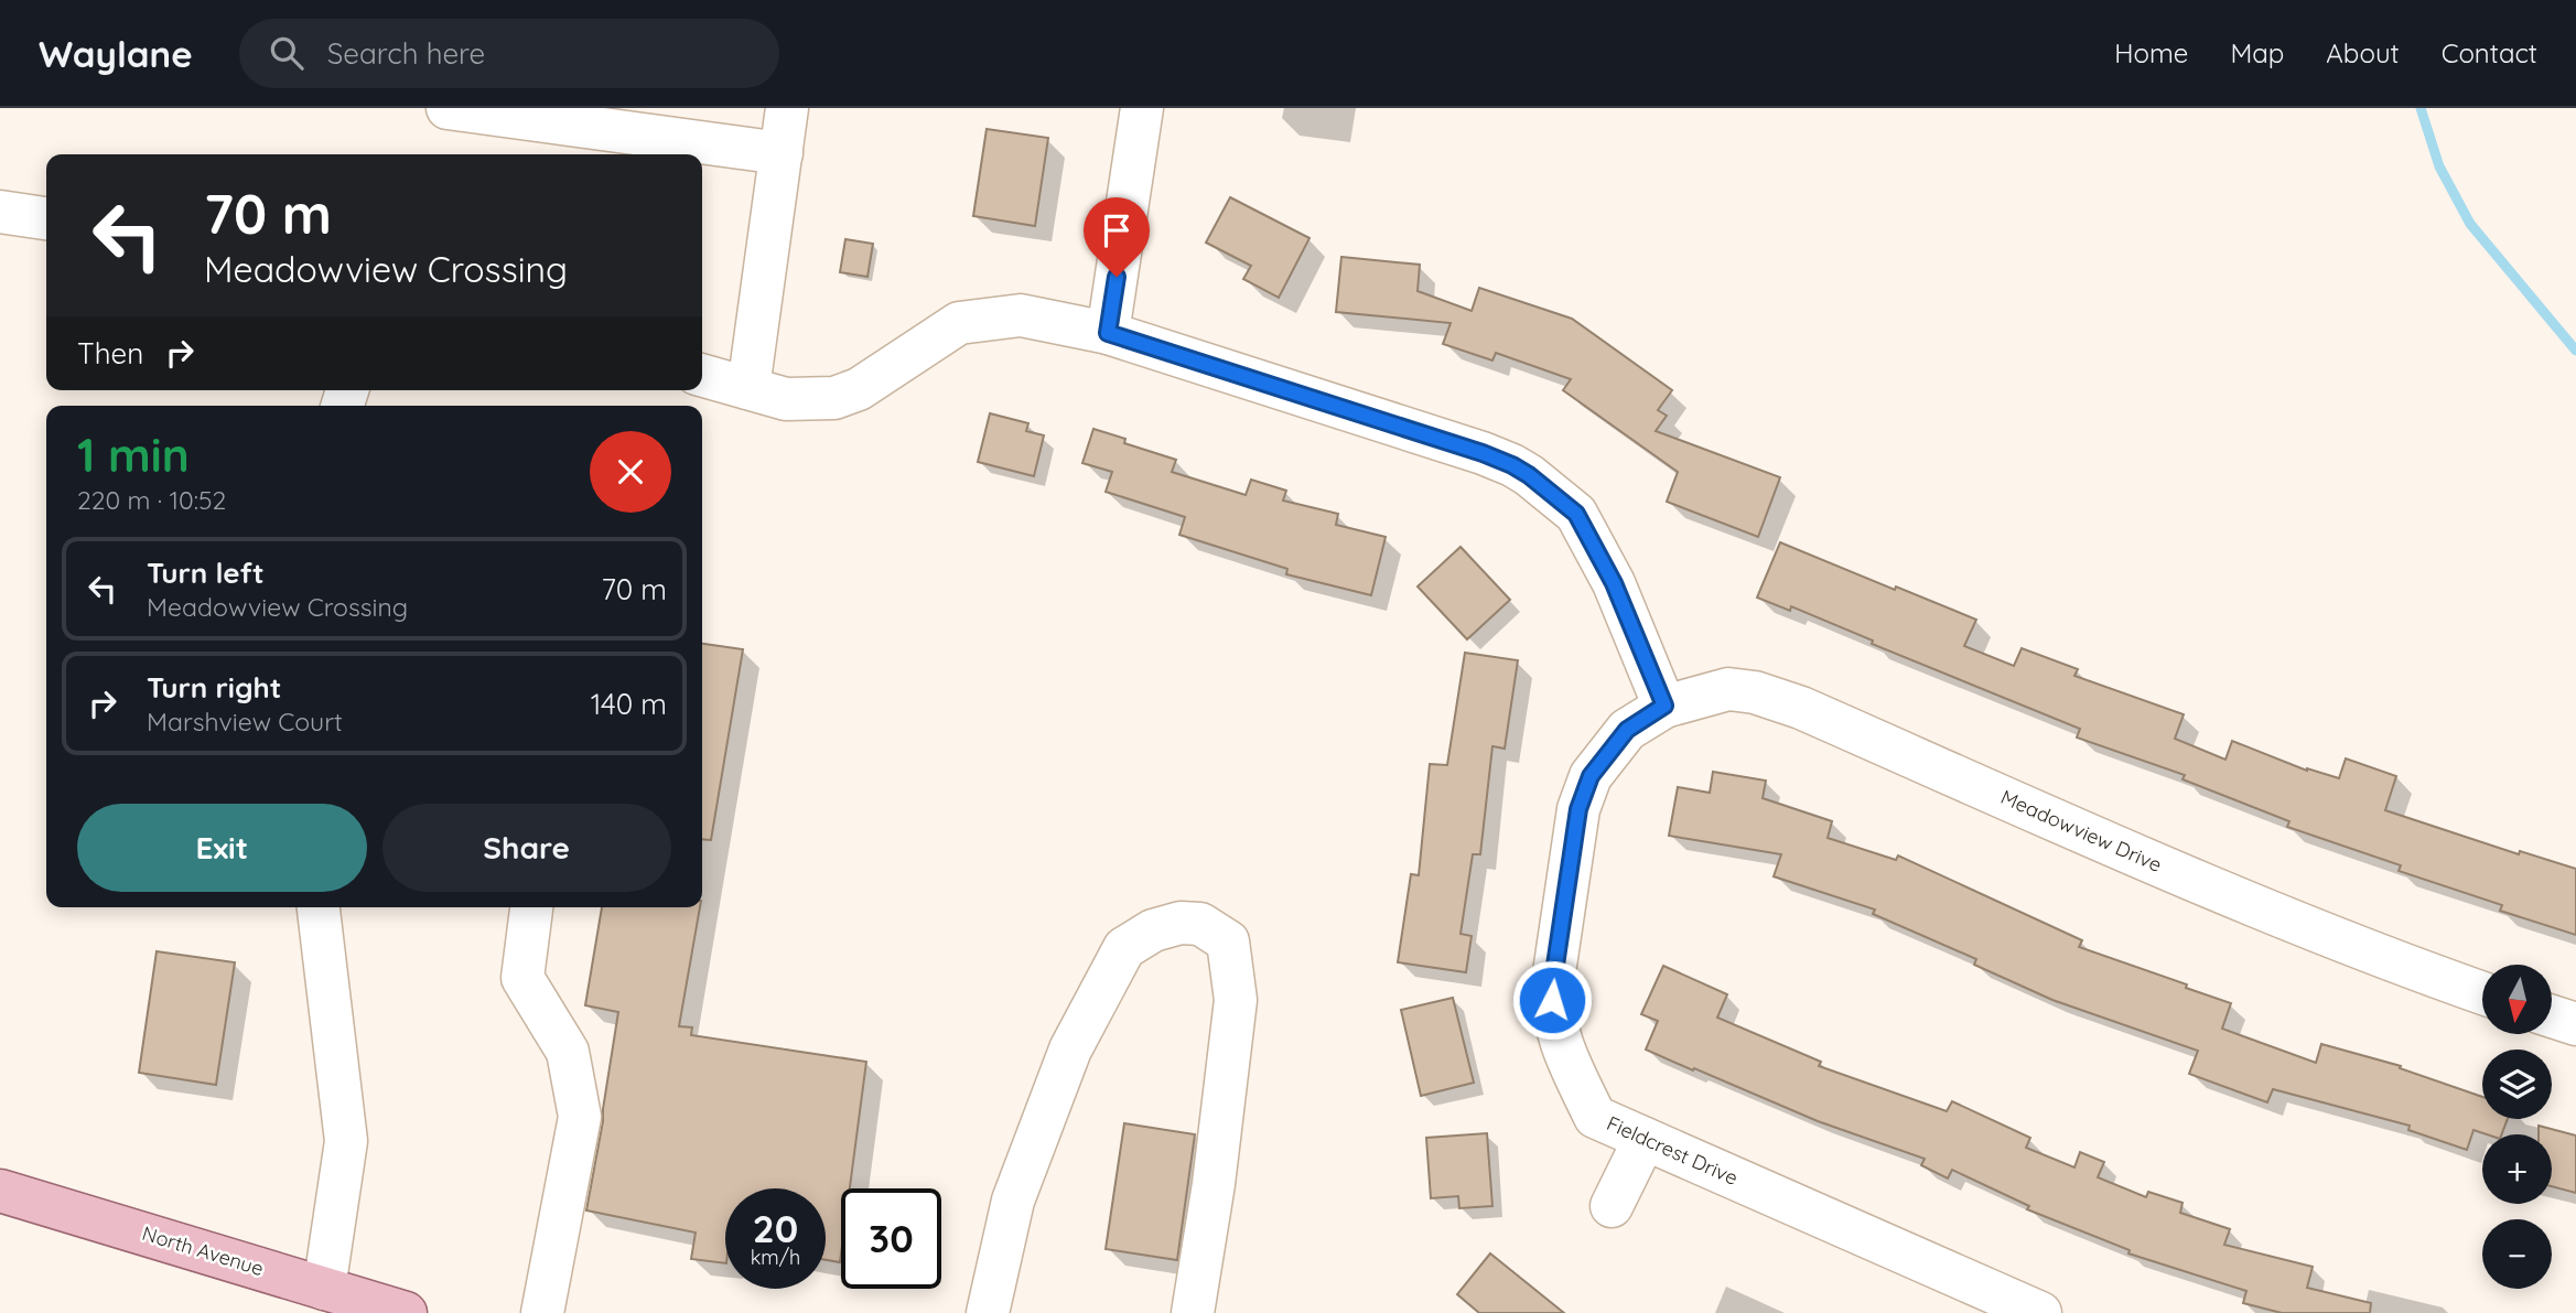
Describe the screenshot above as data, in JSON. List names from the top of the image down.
{
  "streets": {
    "main road": ["North Avenue"],
    "street": ["Meadowview Drive", "Fieldcrest Drive"]
  },
  "crossings": [
    ["Meadowview Drive", "Fieldcrest Drive"]
  ],
  "north": "bottom",
  "page": {
    "header": "Waylane",
    "search": "Search here",
    "nav": [
      "Home",
      "Map",
      "About",
      "Contact"
    ],
    "turn": ["70 m", "Meadowview Crossing"],
    "then": "Then",
    "heading": ["1 min", "220 m · 10:52"],
    "list": [
      {
        "name": "Turn left",
        "note": "Meadowview Crossing",
        "value": "70 m"
      },
      {
        "name": "Turn right",
        "note": "Marshview Court",
        "value": "140 m"
      }
    ],
    "buttons": ["Exit", "Share"],
    "map_buttons": ["+", "−"],
    "speed": "20 km/h",
    "limit": "30"
  }
}
